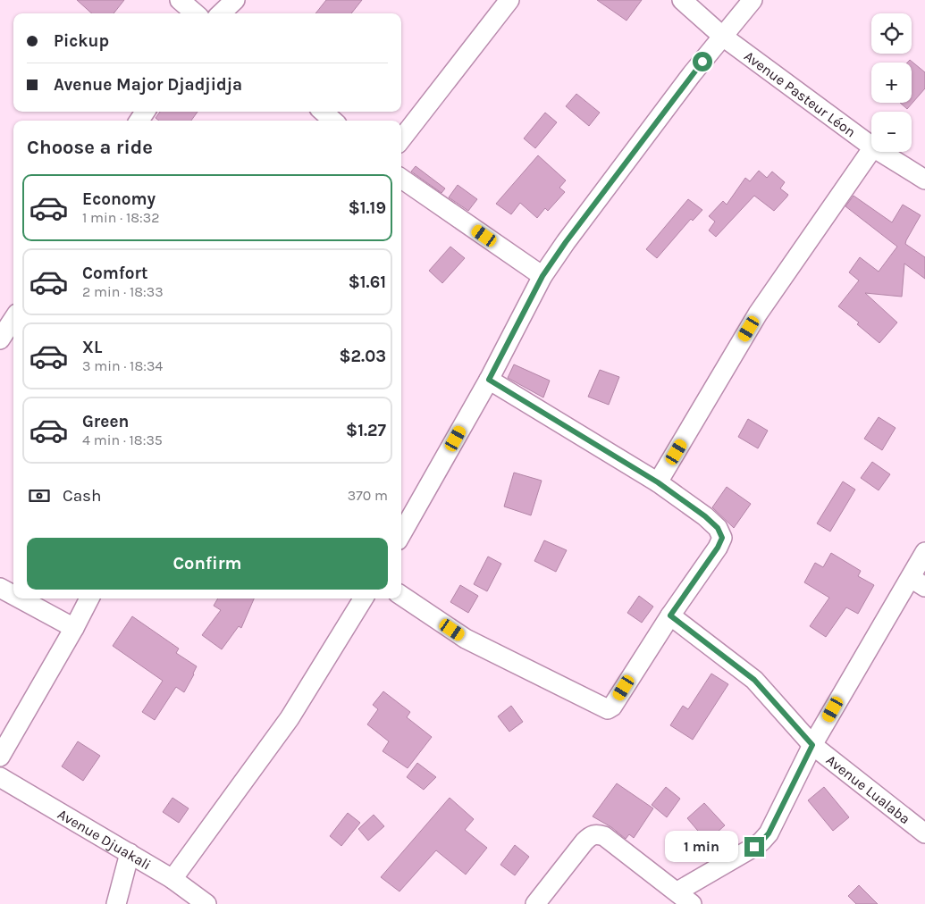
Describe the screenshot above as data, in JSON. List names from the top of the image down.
{
  "streets": {
    "street": ["Avenue Pasteur Léon", "Avenue Lualaba", "Avenue Djuakali"]
  },
  "page": {
    "map_buttons": ["+", "−"],
    "banner": ["Pickup", "Avenue Major Djadjidja"],
    "heading": "Choose a ride",
    "list": [
      {
        "name": "Economy",
        "note": "1 min · 18:32",
        "value": "$1.19"
      },
      {
        "name": "Comfort",
        "note": "2 min · 18:33",
        "value": "$1.61"
      },
      {
        "name": "XL",
        "note": "3 min · 18:34",
        "value": "$2.03"
      },
      {
        "name": "Green",
        "note": "4 min · 18:35",
        "value": "$1.27"
      }
    ],
    "pay": ["Cash", "370 m"],
    "buttons": "Confirm",
    "bubble": "1 min"
  }
}
